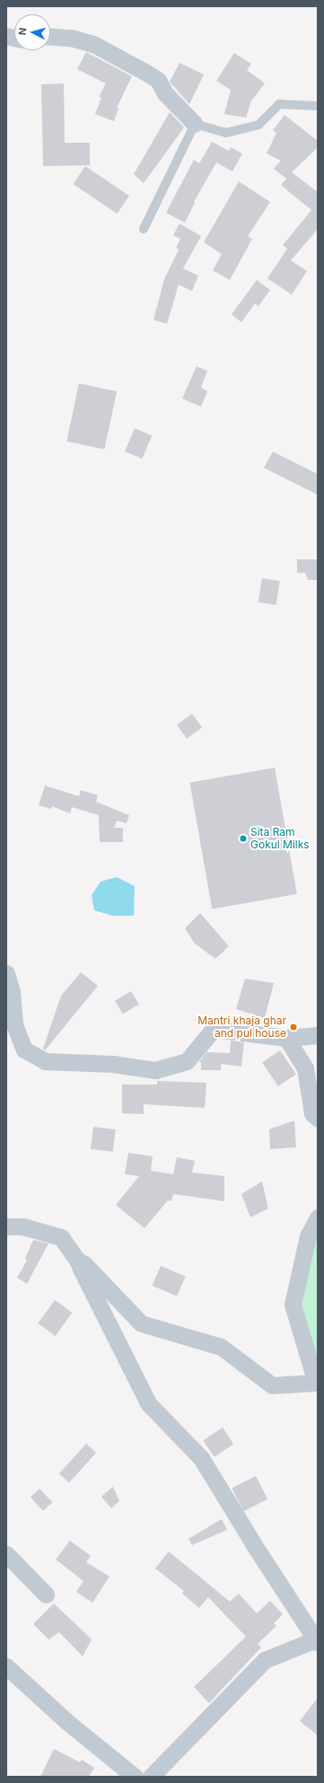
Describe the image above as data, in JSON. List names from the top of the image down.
{
  "places": ["Sita Ram Gokul Milks", "Mantri khaja ghar and pul house"],
  "north": "left"
}
